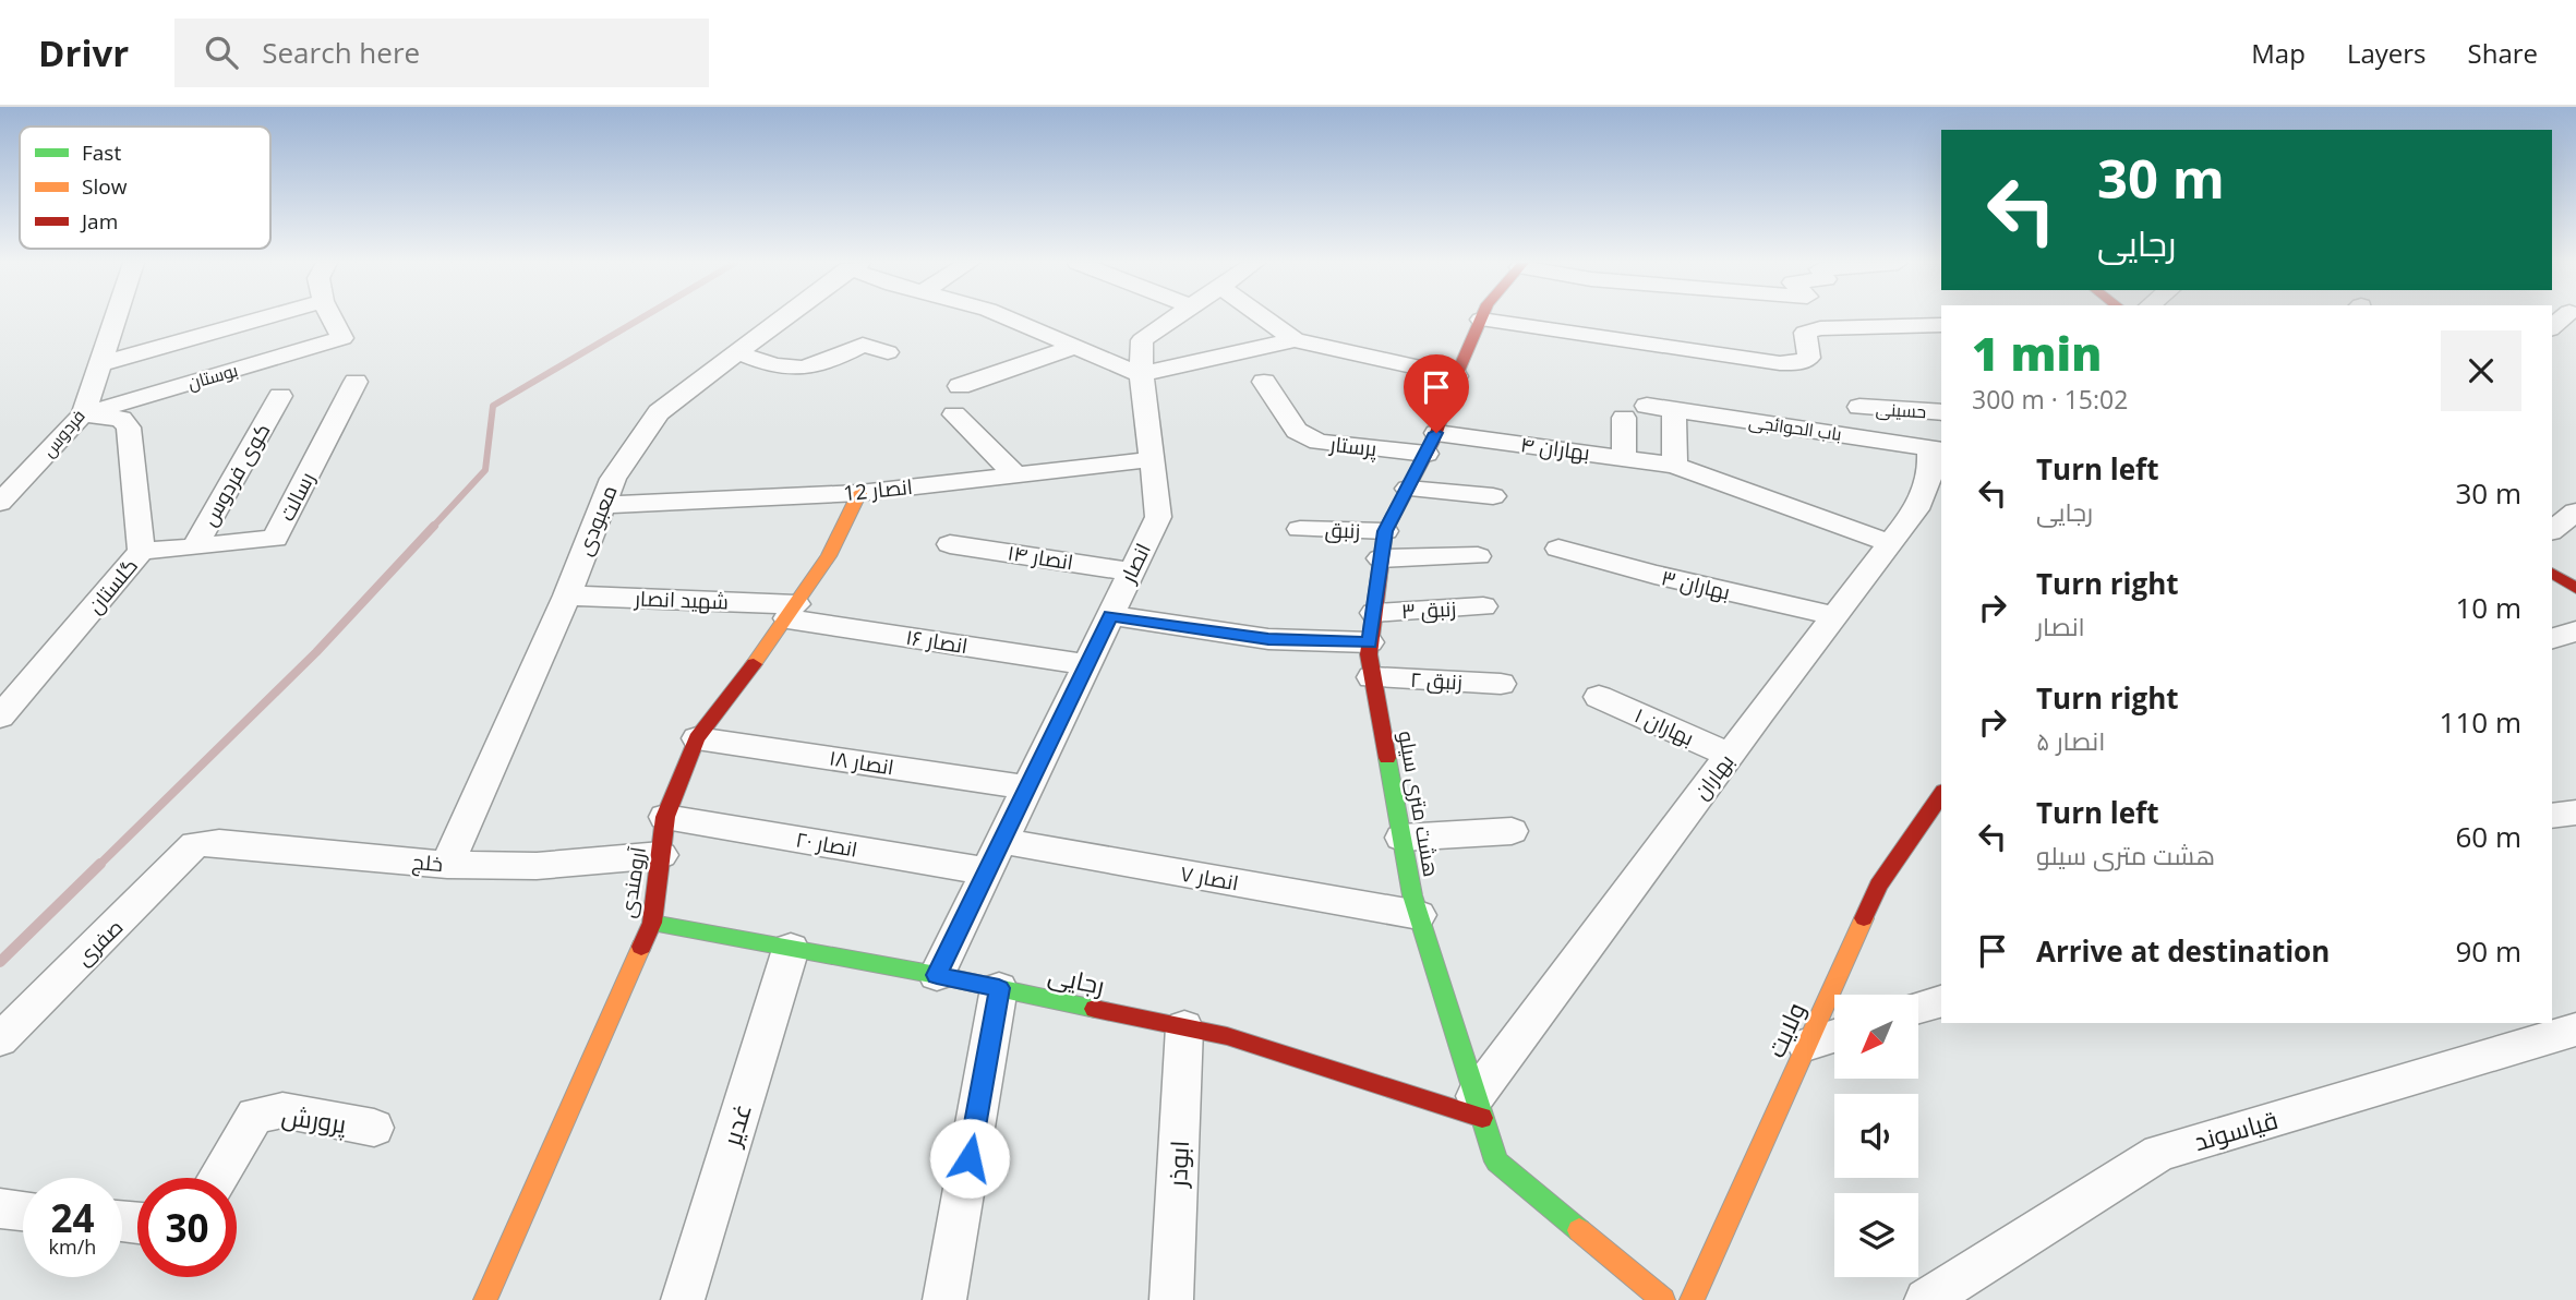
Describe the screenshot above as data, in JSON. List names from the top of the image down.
{
  "streets": {
    "street": [
      "بوستان",
      "حسینی",
      "باب الحوائجی",
      "فردوس",
      "پرستار",
      "بهاران ۴",
      "کوی فردوس",
      "انصار 12",
      "رسالت",
      "معبودی",
      "زنبق",
      "انصار ۱۴",
      "انصار",
      "بهاران ۳",
      "گلستان",
      "شهید انصار",
      "زنبق ۳",
      "انصار ۱۶",
      "زنبق ۲",
      "۱ بهاران",
      "انصار ۱۸",
      "بهاران",
      "هشت متری سیلو",
      "انصار ۲۰",
      "خلج",
      "انصار ۷",
      "آرومندی",
      "صفری",
      "رجایی",
      "ولایت",
      "پرورش",
      "غدیر",
      "قیاسوند",
      "ابوذر"
    ]
  },
  "crossings": [
    ["بوستان", "فردوس"],
    ["بوستان", "گلستان"],
    ["باب الحوائجی", "بهاران"],
    ["فردوس", "گلستان"],
    ["پرستار", "بهاران ۴"],
    ["پرستار", "هشت متری سیلو"],
    ["بهاران ۴", "بهاران"],
    ["بهاران ۴", "هشت متری سیلو"],
    ["کوی فردوس", "رسالت"],
    ["کوی فردوس", "گلستان"],
    ["انصار 12", "معبودی"],
    ["انصار 12", "انصار"],
    ["انصار 12", "آرومندی"],
    ["معبودی", "شهید انصار"],
    ["معبودی", "خلج"],
    ["زنبق", "هشت متری سیلو"],
    ["انصار ۱۴", "انصار"],
    ["انصار", "انصار ۱۶"],
    ["انصار", "انصار ۱۸"],
    ["انصار", "انصار ۲۰"],
    ["انصار", "انصار ۷"],
    ["انصار", "رجایی"],
    ["بهاران ۳", "بهاران"],
    ["شهید انصار", "انصار ۱۶"],
    ["شهید انصار", "آرومندی"],
    ["زنبق ۳", "هشت متری سیلو"],
    ["انصار ۱۶", "آرومندی"],
    ["زنبق ۲", "هشت متری سیلو"],
    ["۱ بهاران", "بهاران"],
    ["انصار ۱۸", "آرومندی"],
    ["بهاران", "هشت متری سیلو"],
    ["بهاران", "رجایی"],
    ["هشت متری سیلو", "انصار ۷"],
    ["هشت متری سیلو", "رجایی"],
    ["انصار ۲۰", "انصار ۷"],
    ["انصار ۲۰", "آرومندی"],
    ["خلج", "آرومندی"],
    ["خلج", "صفری"],
    ["آرومندی", "رجایی"],
    ["رجایی", "غدیر"],
    ["رجایی", "ابوذر"]
  ],
  "legend": ["Fast", "Slow", "Jam"],
  "north": "bottom left",
  "page": {
    "header": "Drivr",
    "search": "Search here",
    "nav": ["Map", "Layers", "Share"],
    "turn": ["30 m", "رجایی"],
    "heading": ["1 min", "300 m · 15:02"],
    "list": [
      {
        "name": "Turn left",
        "note": "رجایی",
        "value": "30 m"
      },
      {
        "name": "Turn right",
        "note": "انصار",
        "value": "10 m"
      },
      {
        "name": "Turn right",
        "note": "انصار ۵",
        "value": "110 m"
      },
      {
        "name": "Turn left",
        "note": "هشت متری سیلو",
        "value": "60 m"
      },
      {
        "name": "Arrive at destination",
        "value": "90 m"
      }
    ],
    "speed": "24 km/h",
    "limit": "30"
  }
}
